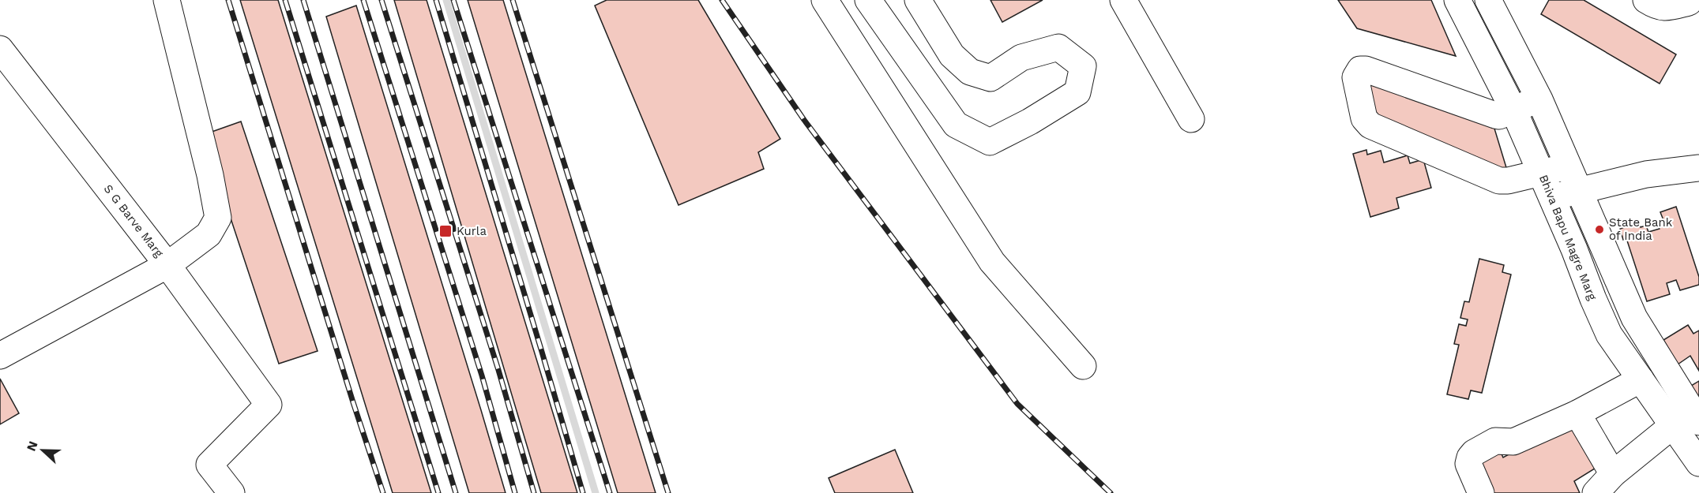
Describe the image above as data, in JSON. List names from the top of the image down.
{
  "streets": {
    "street": ["S G Barve Marg", "Bhiva Bapu Magre Marg"]
  },
  "places": {
    "other": ["State Bank of India"],
    "transit": ["Kurla"]
  },
  "north": "left"
}
